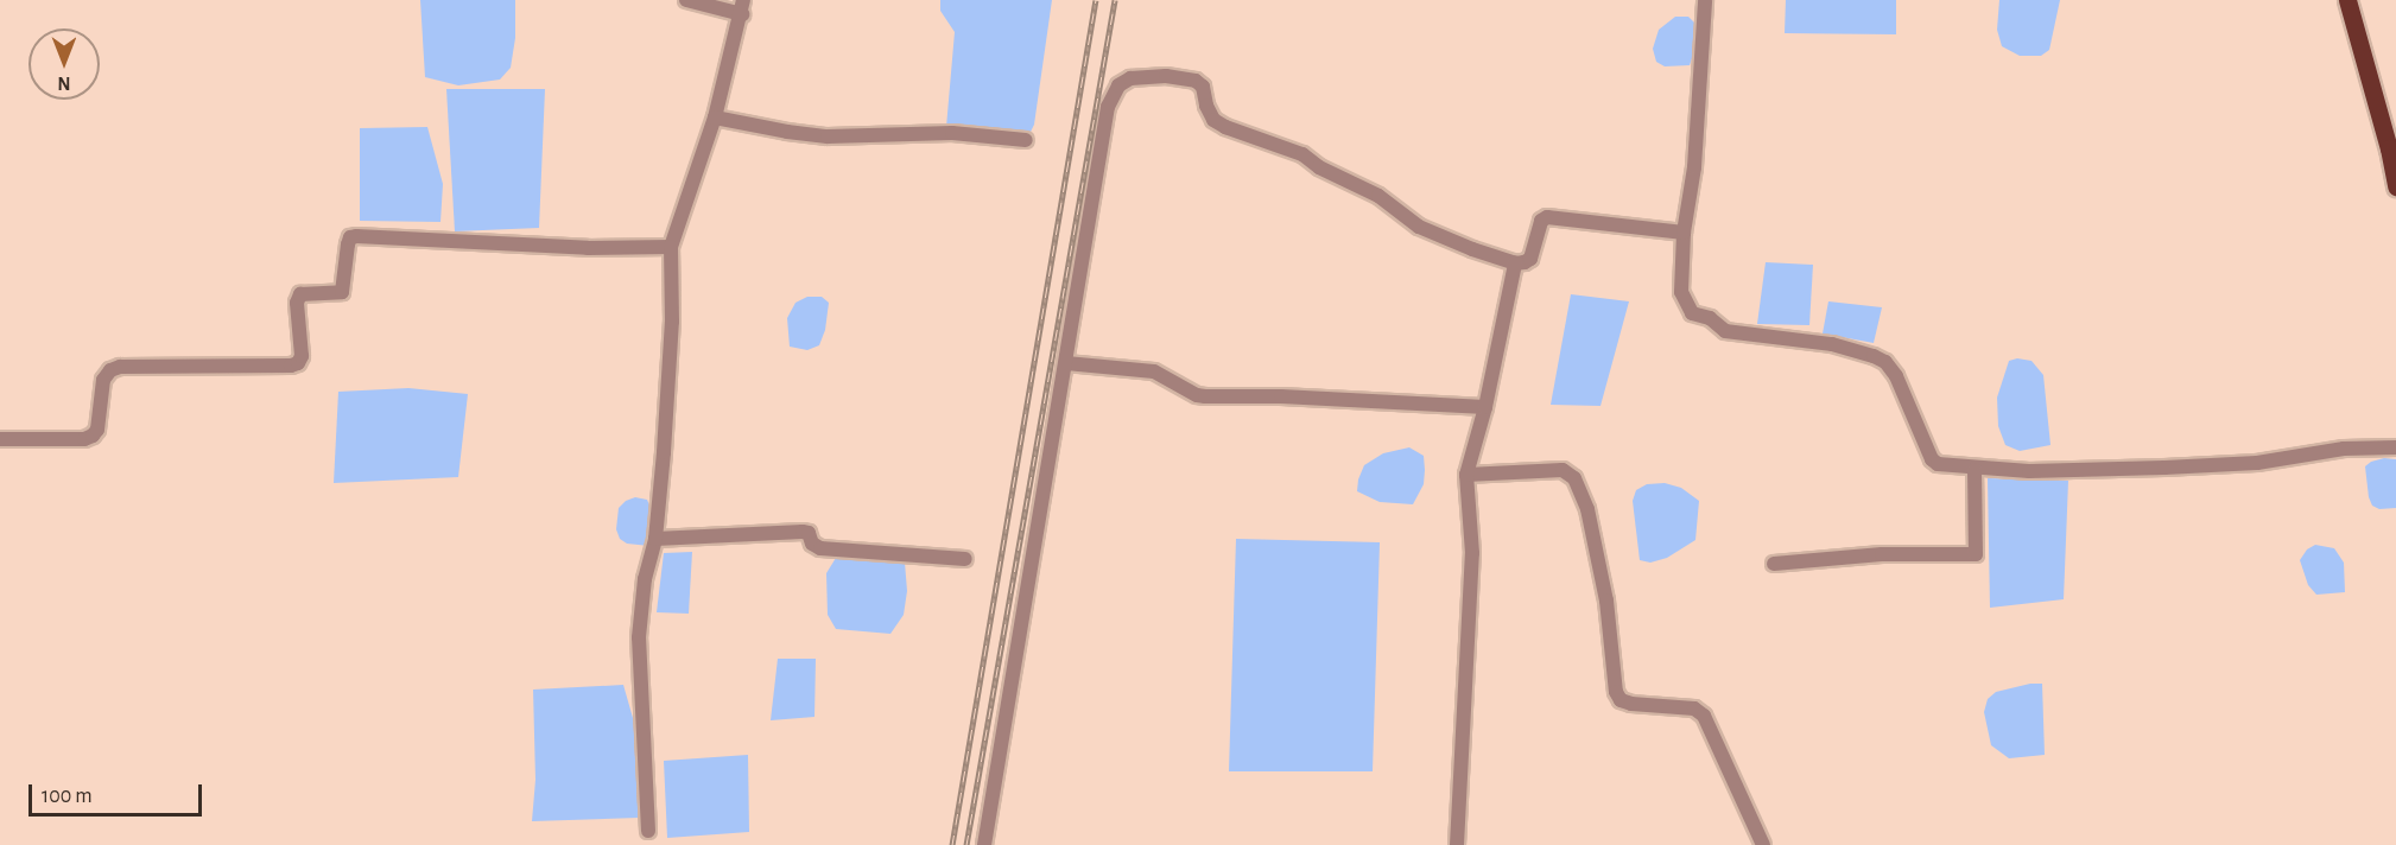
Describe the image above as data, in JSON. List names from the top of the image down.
{
  "scale_bar": "100 m",
  "north": "bottom"
}
